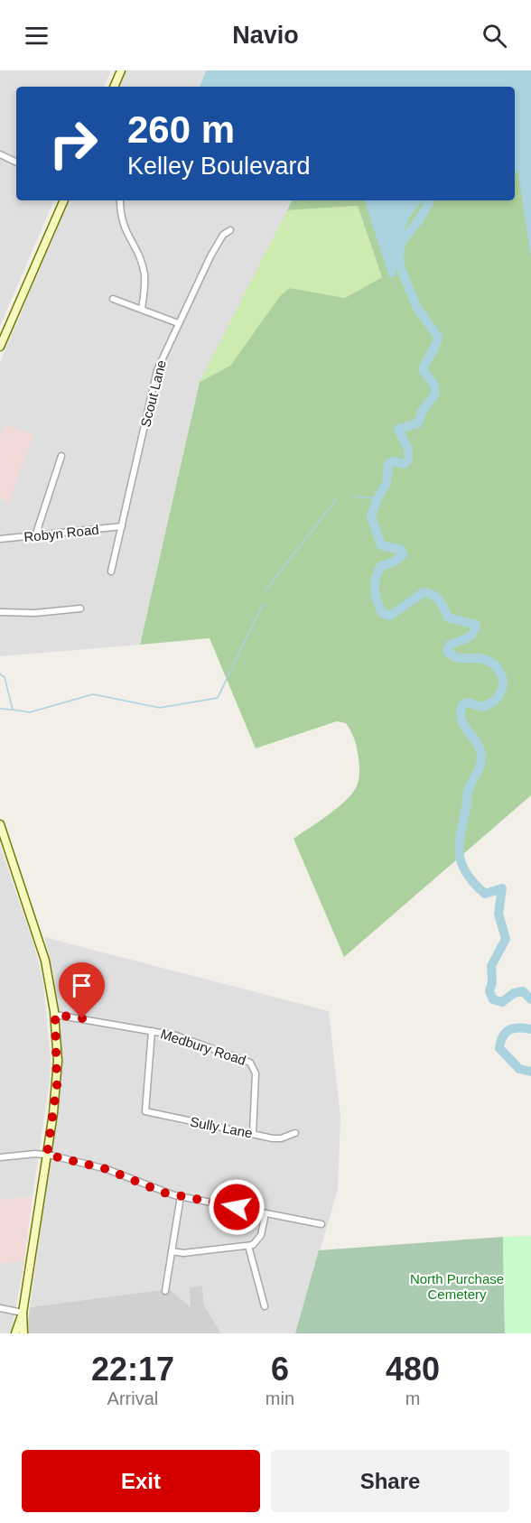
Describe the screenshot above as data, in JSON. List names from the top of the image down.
{
  "streets": {
    "street": [
      "Scout Lane",
      "Robyn Road",
      "Medbury Road",
      "Sully Lane"
    ]
  },
  "crossings": [
    ["Scout Lane", "Robyn Road"],
    ["Medbury Road", "Sully Lane"]
  ],
  "parks": ["North Purchase Cemetery"],
  "page": {
    "header": "Navio",
    "turn": ["260 m", "Kelley Boulevard"],
    "eta": [
      "22:17",
      "Arrival",
      "6",
      "min",
      "480",
      "m"
    ],
    "buttons": ["Exit", "Share"]
  }
}
